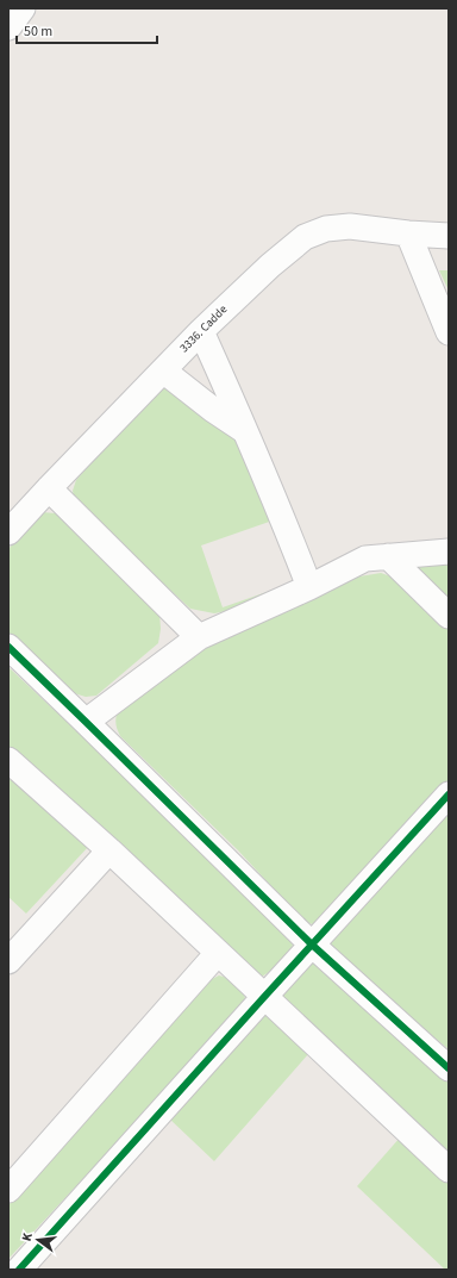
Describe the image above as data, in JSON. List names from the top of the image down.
{
  "streets": {
    "street": ["3336. Cadde"]
  },
  "scale_bar": "50 m",
  "north": "left"
}
